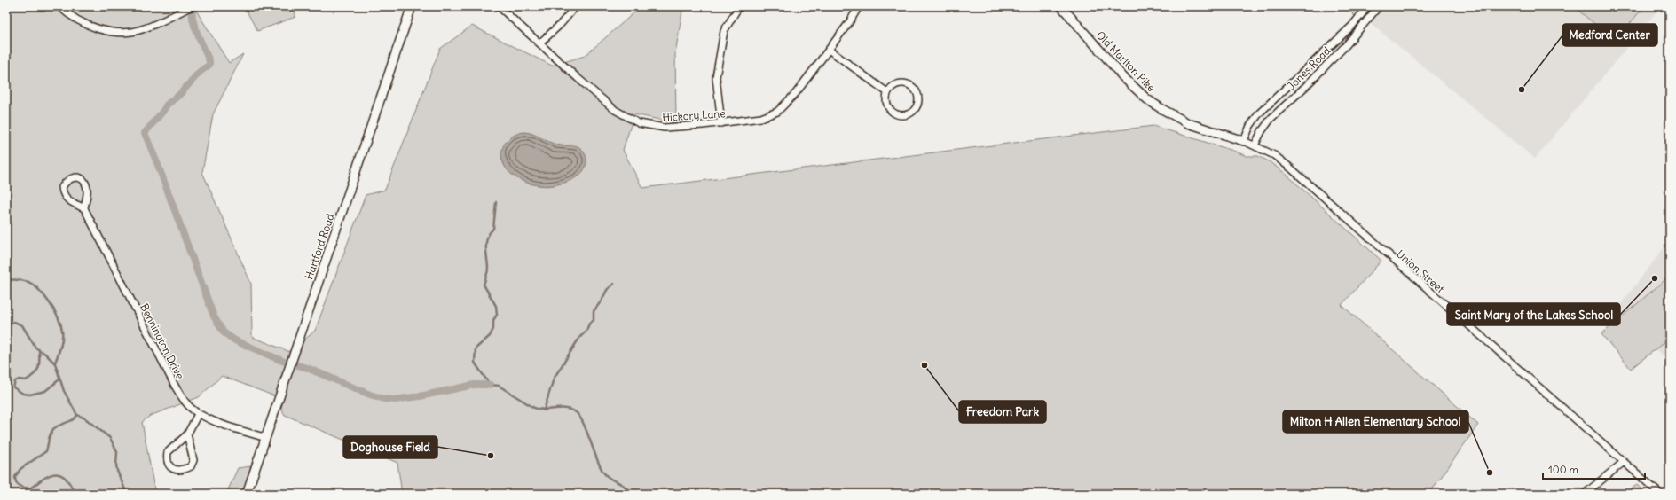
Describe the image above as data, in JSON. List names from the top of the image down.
{
  "streets": {
    "street": [
      "Old Marlton Pike",
      "Jones Road",
      "Hickory Lane",
      "Hartford Road",
      "Union Street",
      "Bennington Drive"
    ]
  },
  "crossings": [
    ["Old Marlton Pike", "Jones Road"],
    ["Old Marlton Pike", "Union Street"],
    ["Jones Road", "Union Street"],
    ["Hartford Road", "Bennington Drive"]
  ],
  "places": [
    "Medford Center",
    "Saint Mary of the Lakes School",
    "Freedom Park",
    "Doghouse Field",
    "Milton H Allen Elementary School"
  ],
  "scale_bar": "100 m"
}
